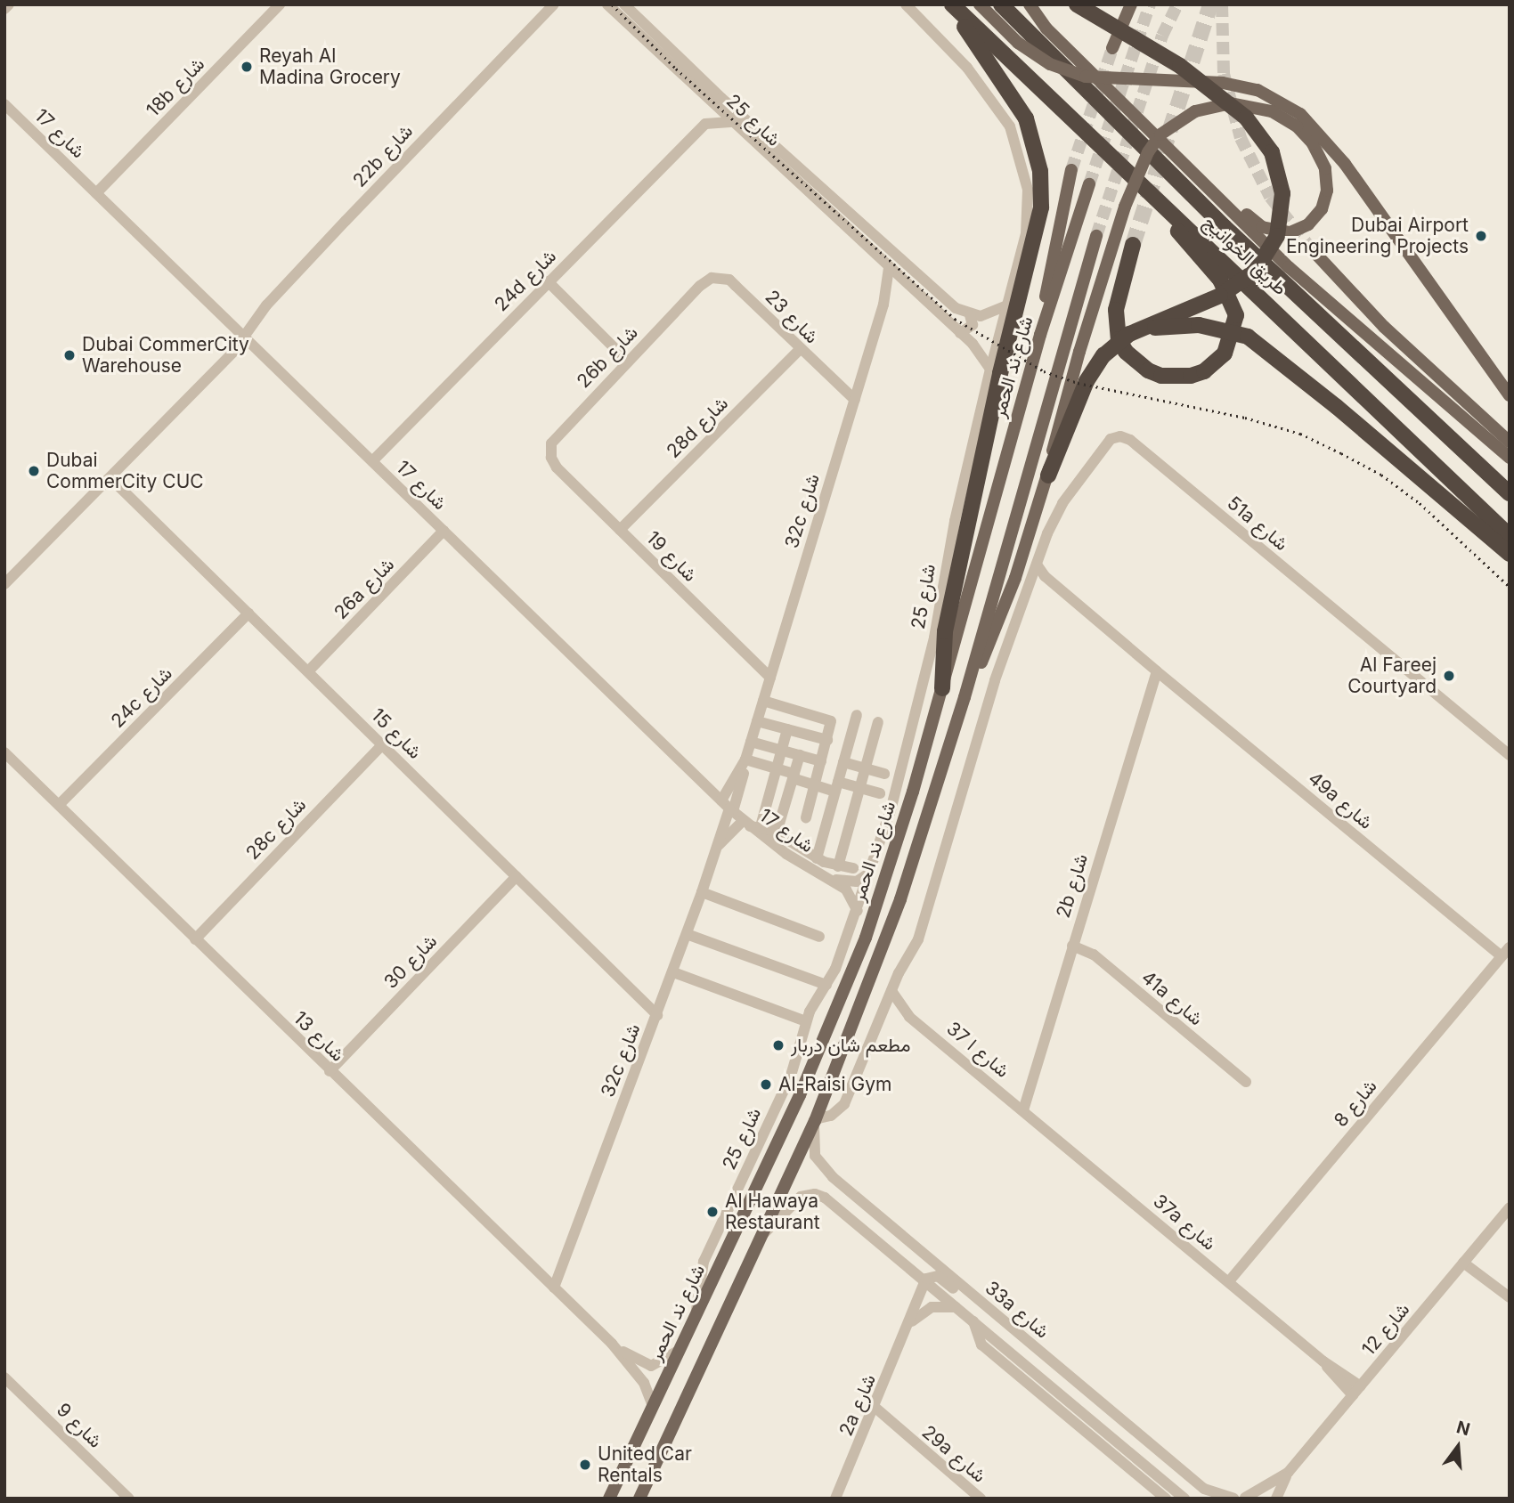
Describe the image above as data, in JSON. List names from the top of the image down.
{
  "streets": {
    "highway": ["طريق الخوانيج"],
    "main road": ["شارع ند الحمر"],
    "street": [
      "18b شارع",
      "شارع 25",
      "شارع 17",
      "22b شارع",
      "24d شارع",
      "شارع 23",
      "26b شارع",
      "28d شارع",
      "32c شارع",
      "51a شارع",
      "شارع 19",
      "26a شارع",
      "24c شارع",
      "شارع 15",
      "49a شارع",
      "28c شارع",
      "2b شارع",
      "شارع 30",
      "41a شارع",
      "شارع 13",
      "شارع ا 37",
      "شارع 8",
      "37a شارع",
      "33a شارع",
      "شارع 12",
      "2a شارع",
      "شارع 9",
      "29a شارع"
    ]
  },
  "crossings": [
    ["18b شارع", "شارع 17"],
    ["شارع 25", "شارع 17"],
    ["شارع 25", "شارع ند الحمر"],
    ["شارع 25", "32c شارع"],
    ["شارع 17", "22b شارع"],
    ["شارع 17", "24d شارع"],
    ["شارع 17", "32c شارع"],
    ["شارع 17", "26a شارع"],
    ["22b شارع", "شارع 15"],
    ["شارع 23", "26b شارع"],
    ["شارع 23", "28d شارع"],
    ["شارع 23", "32c شارع"],
    ["26b شارع", "شارع 19"],
    ["شارع ند الحمر", "شارع 13"],
    ["28d شارع", "شارع 19"],
    ["32c شارع", "شارع 19"],
    ["32c شارع", "شارع 15"],
    ["32c شارع", "شارع 13"],
    ["51a شارع", "49a شارع"],
    ["51a شارع", "شارع ا 37"],
    ["51a شارع", "33a شارع"],
    ["26a شارع", "شارع 15"],
    ["24c شارع", "شارع 15"],
    ["24c شارع", "شارع 13"],
    ["شارع 15", "28c شارع"],
    ["شارع 15", "شارع 30"],
    ["49a شارع", "2b شارع"],
    ["49a شارع", "شارع 8"],
    ["28c شارع", "شارع 13"],
    ["2b شارع", "41a شارع"],
    ["2b شارع", "شارع ا 37"],
    ["2b شارع", "37a شارع"],
    ["شارع 30", "شارع 13"],
    ["شارع ا 37", "37a شارع"],
    ["شارع 8", "37a شارع"],
    ["37a شارع", "شارع 12"],
    ["33a شارع", "شارع 12"],
    ["33a شارع", "2a شارع"],
    ["2a شارع", "29a شارع"]
  ],
  "places": [
    "Reyah Al Madina Grocery",
    "Dubai Airport Engineering Projects",
    "Dubai CommerCity Warehouse",
    "Dubai CommerCity CUC",
    "Al Fareej Courtyard",
    "مطعم شان دربار",
    "Al-Raisi Gym",
    "Al Hawaya Restaurant",
    "United Car Rentals"
  ],
  "north": "top"
}
